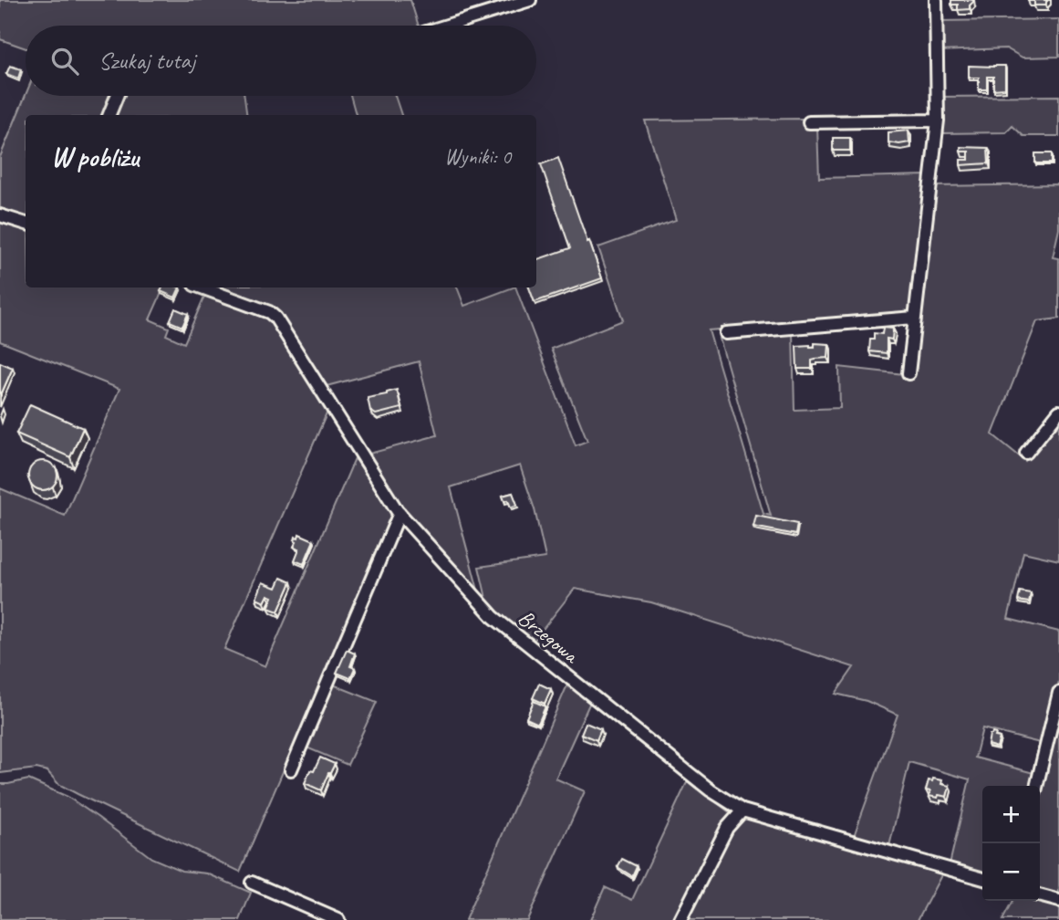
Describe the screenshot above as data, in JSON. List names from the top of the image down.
{
  "streets": {
    "street": ["Brzegowa"]
  },
  "page": {
    "search": "Szukaj tutaj",
    "heading": ["W pobliżu", "Wyniki: 0"],
    "map_buttons": ["+", "−"]
  }
}
